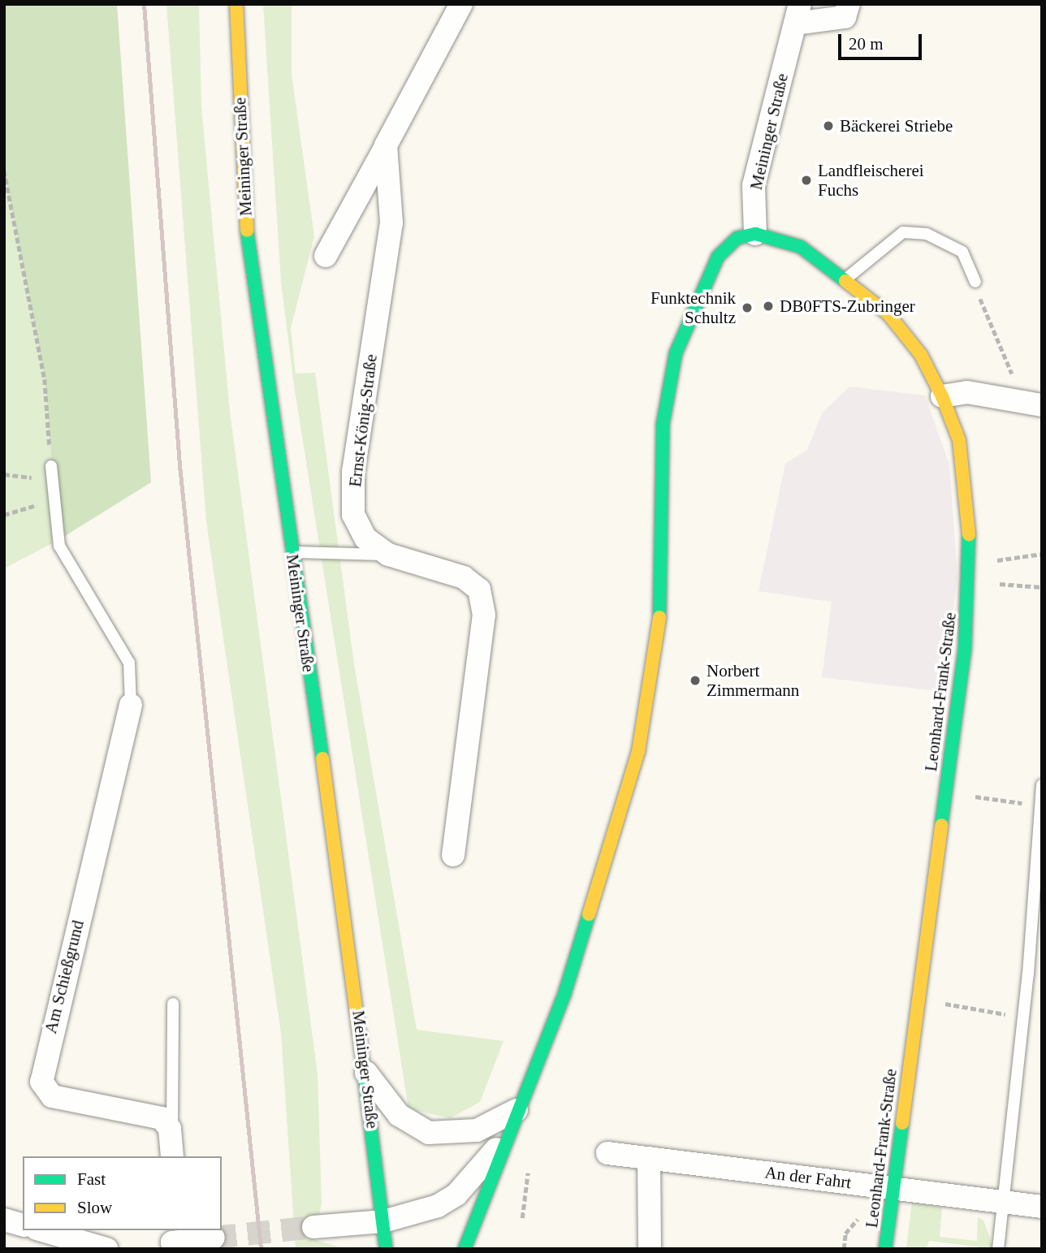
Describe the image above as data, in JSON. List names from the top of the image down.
{
  "streets": {
    "street": [
      "Meininger Straße",
      "Ernst-König-Straße",
      "Leonhard-Frank-Straße",
      "Am Schießgrund",
      "An der Fahrt"
    ]
  },
  "crossings": [
    ["Meininger Straße", "Leonhard-Frank-Straße"],
    ["Leonhard-Frank-Straße", "An der Fahrt"]
  ],
  "places": [
    "Bäckerei Striebe",
    "Landfleischerei Fuchs",
    "DB0FTS-Zubringer",
    "Funktechnik Schultz",
    "Norbert Zimmermann"
  ],
  "legend": ["Fast", "Slow"],
  "scale_bar": "20 m"
}
